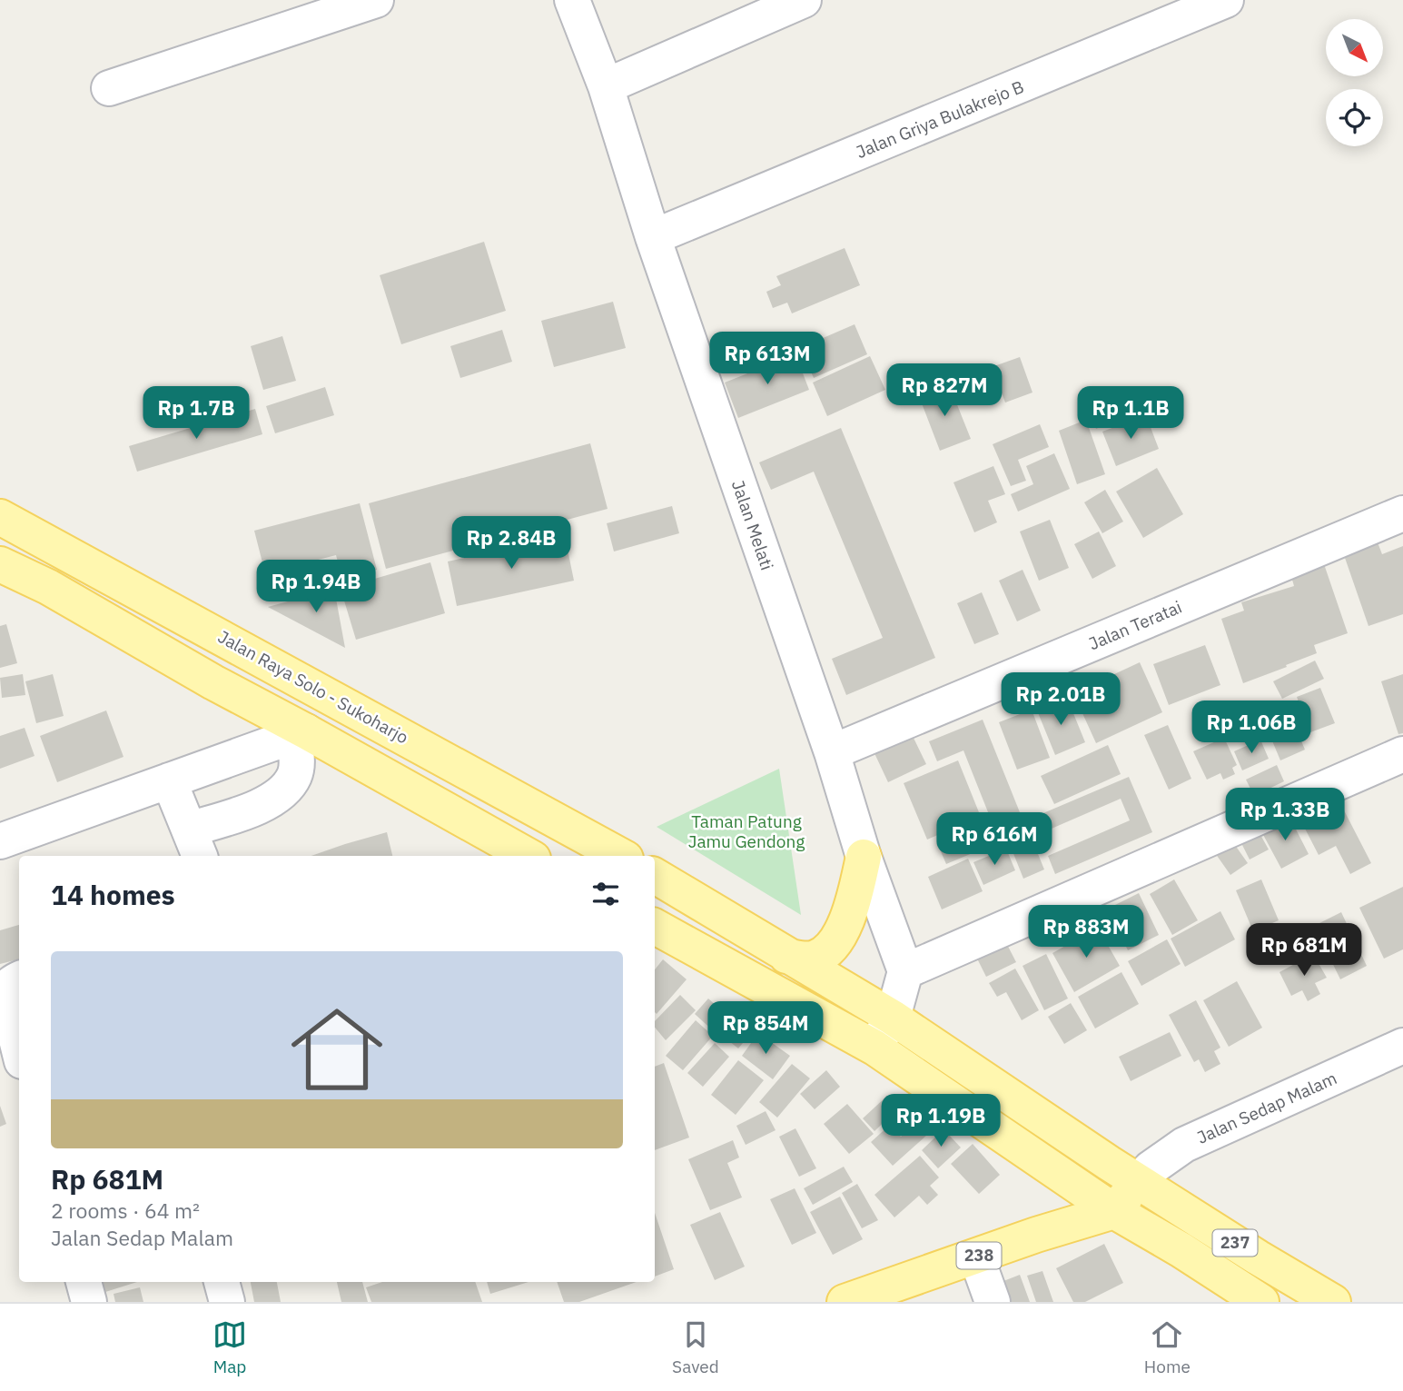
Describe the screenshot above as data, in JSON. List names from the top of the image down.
{
  "streets": {
    "main road": ["Jalan Raya Solo - Sukoharjo", "237", "238"],
    "street": [
      "Jalan Griya Bulakrejo B",
      "Jalan Melati",
      "Jalan Teratai",
      "Jalan Sedap Malam"
    ]
  },
  "crossings": [
    ["Jalan Griya Bulakrejo B", "Jalan Melati"],
    ["Jalan Melati", "Jalan Teratai"],
    ["Jalan Sedap Malam", "237"],
    ["237", "238"]
  ],
  "parks": ["Taman Patung Jamu Gendong"],
  "north": "bottom right",
  "page": {
    "price": [
      "Rp 613M",
      "Rp 827M",
      "Rp 1.7B",
      "Rp 1.1B",
      "Rp 2.84B",
      "Rp 1.94B",
      "Rp 2.01B",
      "Rp 1.06B",
      "Rp 1.33B",
      "Rp 616M",
      "Rp 883M",
      "Rp 681M",
      "Rp 854M",
      "Rp 1.19B"
    ],
    "heading": "14 homes",
    "list": [
      {
        "name": "Rp 681M",
        "note": "2 rooms · 64 m² · Jalan Sedap Malam"
      }
    ],
    "tabs": ["Map", "Saved", "Home"]
  }
}
